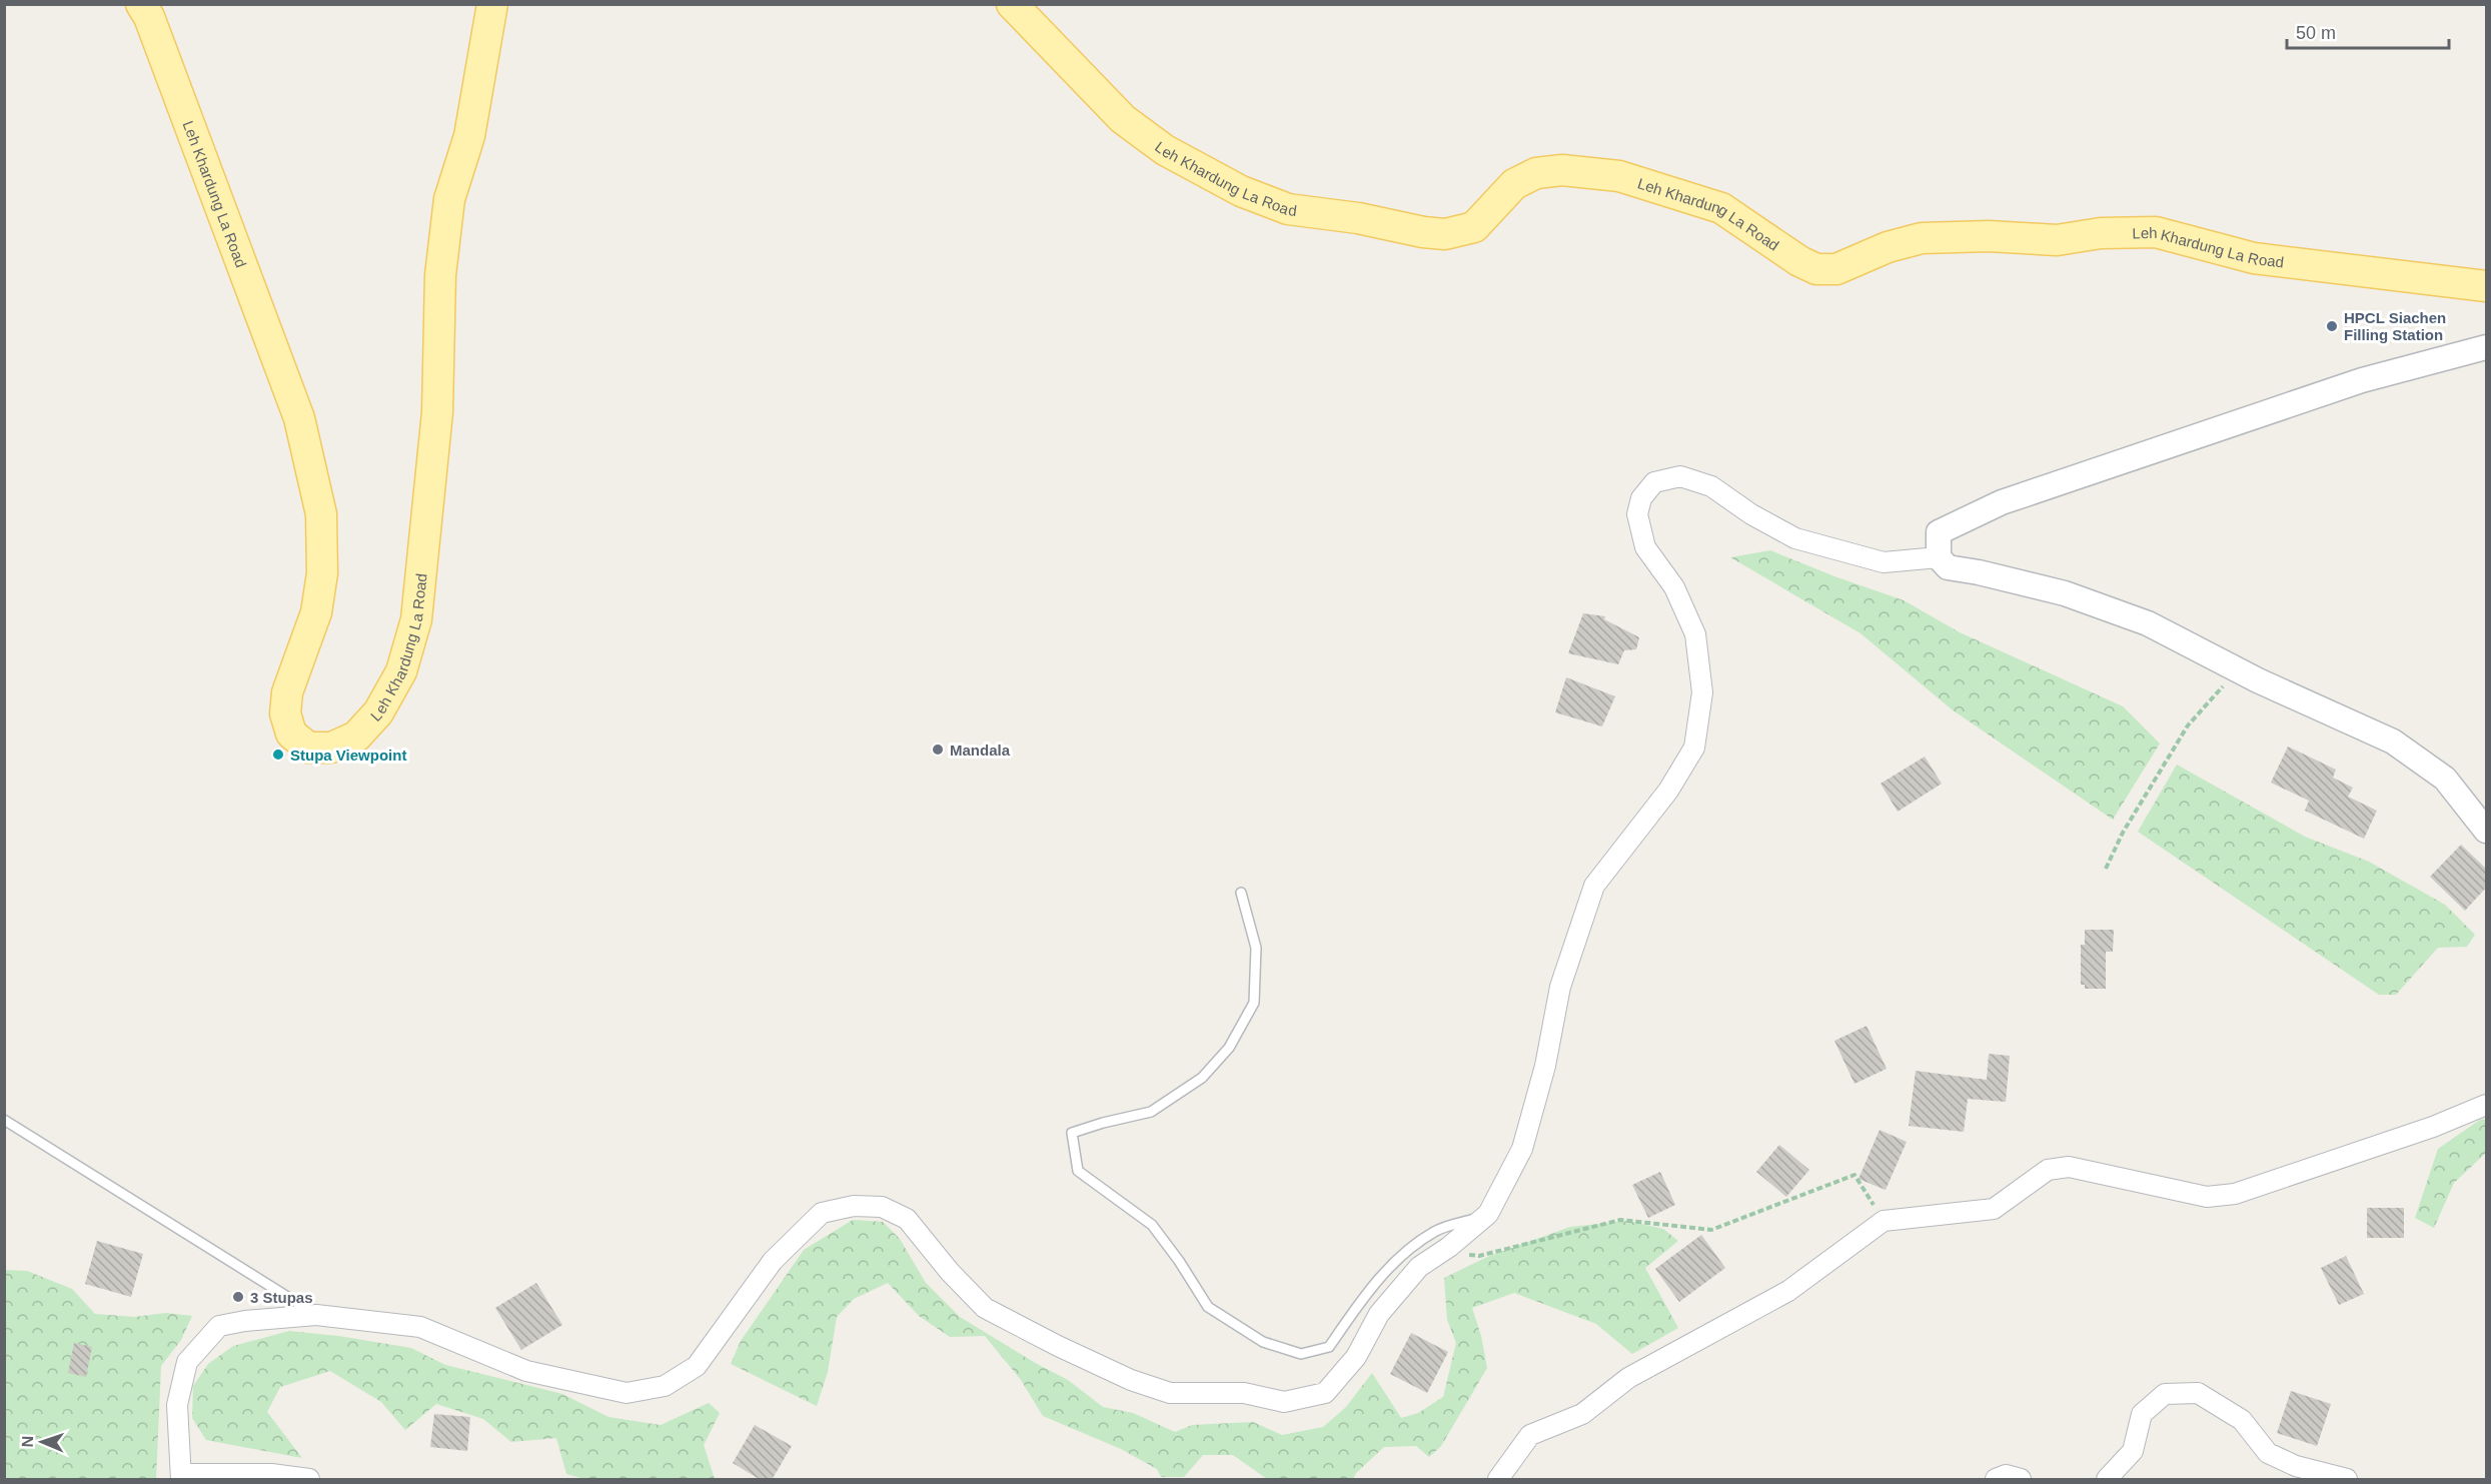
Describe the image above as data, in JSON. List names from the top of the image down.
{
  "streets": {
    "main road": ["Leh Khardung La Road"]
  },
  "places": [
    "HPCL Siachen Filling Station",
    "Mandala",
    "Stupa Viewpoint",
    "3 Stupas"
  ],
  "scale_bar": "50 m",
  "north": "left"
}
